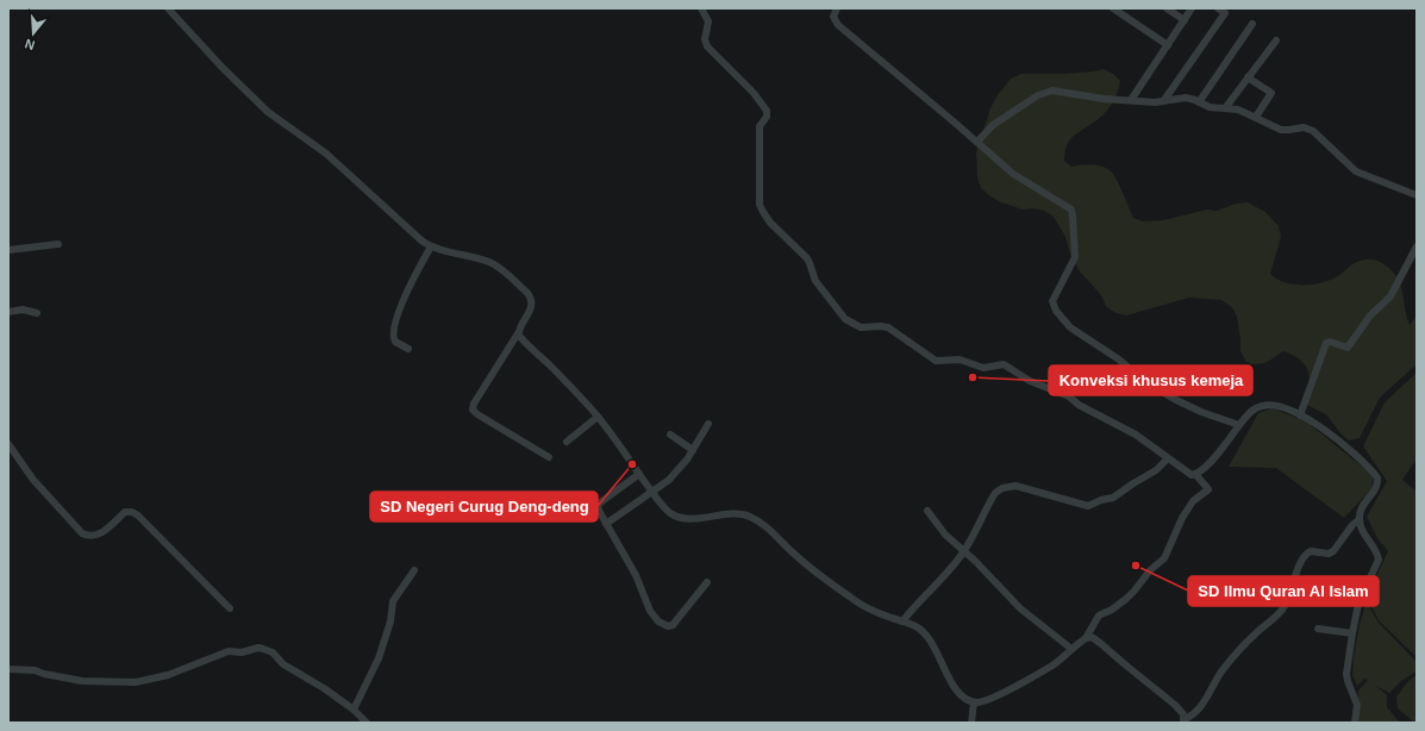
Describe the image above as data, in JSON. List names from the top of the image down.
{
  "places": ["Konveksi khusus kemeja", "SD Negeri Curug Deng-deng", "SD Ilmu Quran Al Islam"],
  "north": "bottom"
}
